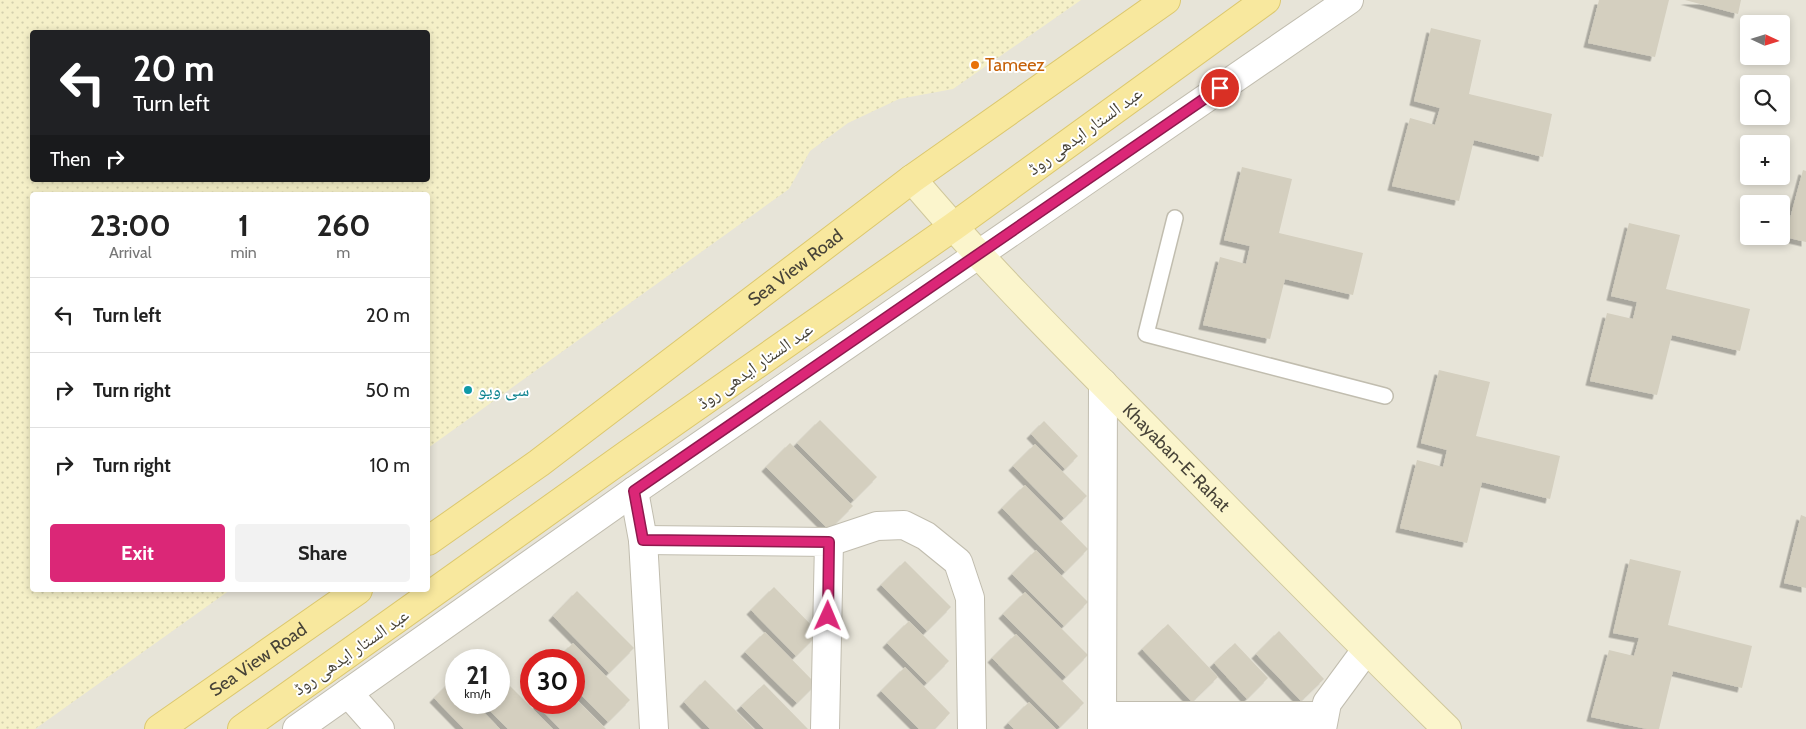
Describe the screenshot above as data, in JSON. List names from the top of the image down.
{
  "streets": {
    "main road": ["عبد الستار ایدھی روڈ", "Sea View Road"],
    "street": ["Khayaban-E-Rahat"]
  },
  "crossings": [
    ["عبد الستار ایدھی روڈ", "Khayaban-E-Rahat"],
    ["Sea View Road", "Khayaban-E-Rahat"]
  ],
  "places": ["Tameez", "سی ویو"],
  "north": "right",
  "page": {
    "map_buttons": ["+", "−"],
    "turn": ["20 m", "Turn left"],
    "then": "Then",
    "eta": [
      "23:00",
      "Arrival",
      "1",
      "min",
      "260",
      "m"
    ],
    "list": [
      {
        "name": "Turn left",
        "value": "20 m"
      },
      {
        "name": "Turn right",
        "value": "50 m"
      },
      {
        "name": "Turn right",
        "value": "10 m"
      }
    ],
    "buttons": ["Exit", "Share"],
    "speed": "21 km/h",
    "limit": "30"
  }
}
